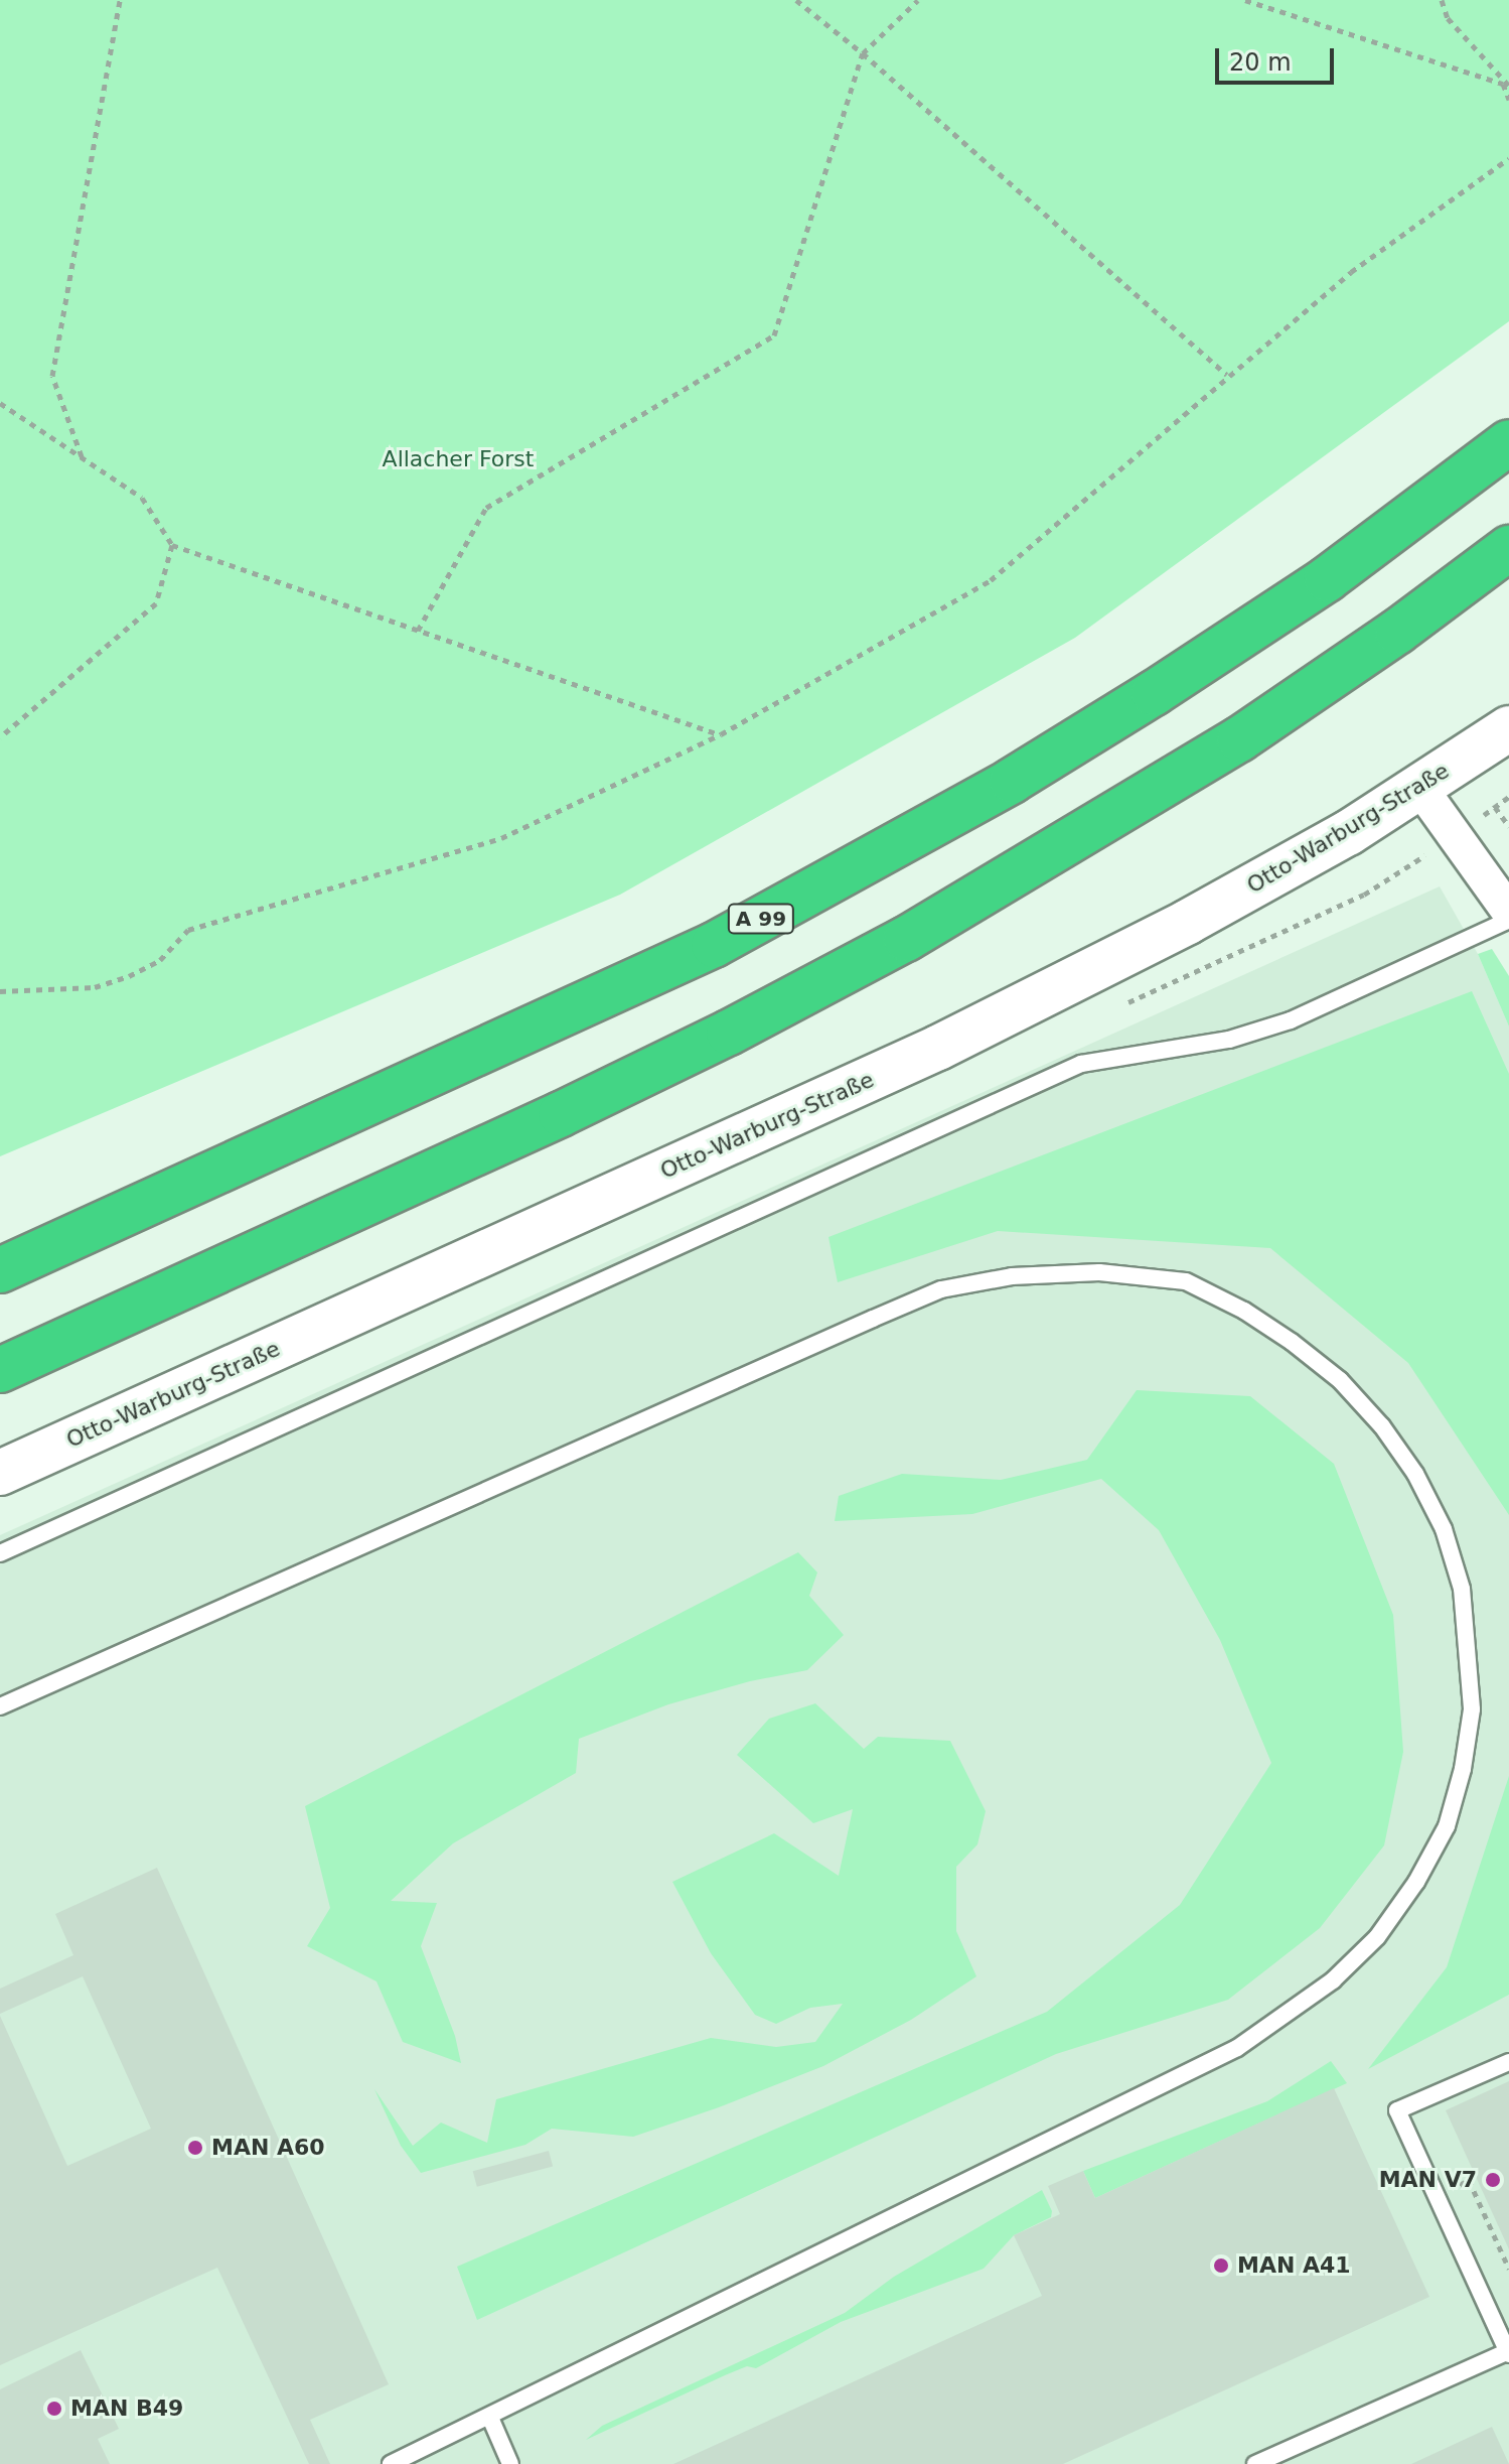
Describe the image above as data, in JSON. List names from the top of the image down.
{
  "streets": {
    "highway": ["A 99"],
    "main road": ["Otto-Warburg-Straße"]
  },
  "parks": ["Allacher Forst"],
  "places": [
    "MAN A60",
    "MAN V7",
    "MAN A41",
    "MAN B49"
  ],
  "scale_bar": "20 m"
}
